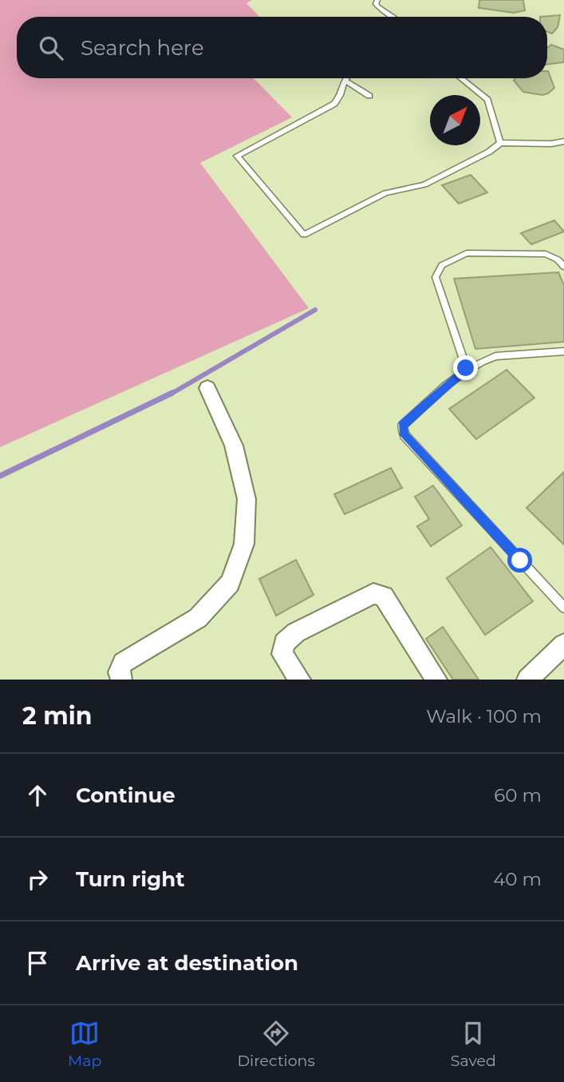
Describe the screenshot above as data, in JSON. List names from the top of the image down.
{
  "north": "top right",
  "page": {
    "search": "Search here",
    "heading": ["2 min", "Walk · 100 m"],
    "list": [
      ["Continue", "60 m"],
      ["Turn right", "40 m"],
      "Arrive at destination"
    ],
    "nav": ["Map", "Directions", "Saved"]
  }
}
